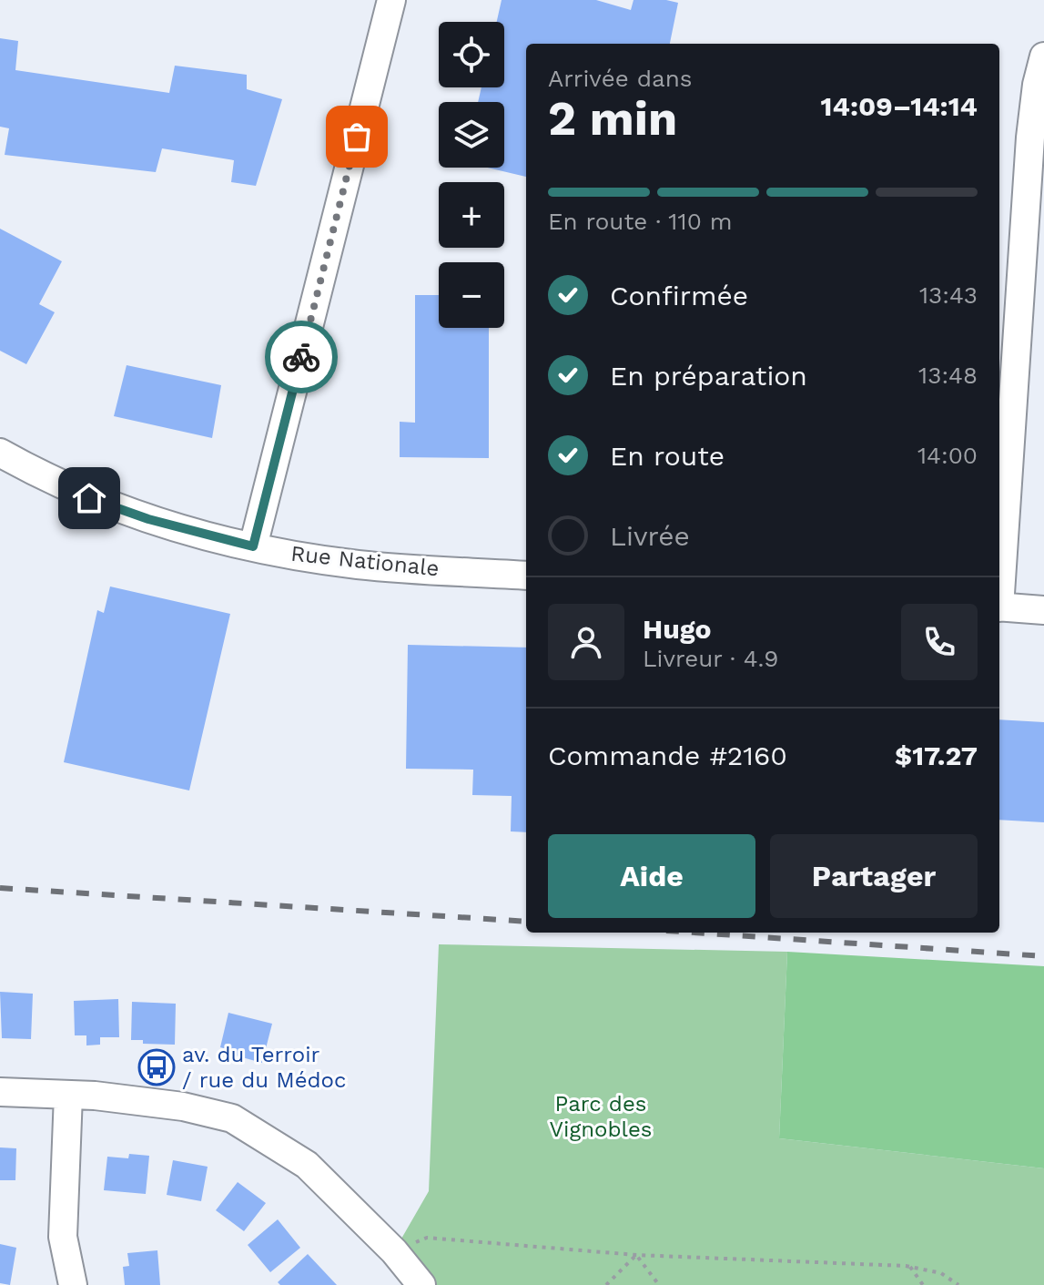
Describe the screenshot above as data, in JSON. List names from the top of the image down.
{
  "streets": {
    "street": ["Rue Nationale"]
  },
  "parks": ["Parc des Vignobles"],
  "places": {
    "bus stop": ["av. du Terroir / rue du Médoc"]
  },
  "page": {
    "map_buttons": ["+", "−"],
    "heading": ["2 min", "Arrivée dans", "14:09–14:14"],
    "panel": [
      "Hugo",
      "Livreur · 4.9",
      "Commande #2160",
      "$17.27"
    ],
    "bar": "En route · 110 m",
    "list": [
      ["Confirmée", "13:43"],
      ["En préparation", "13:48"],
      ["En route", "14:00"],
      "Livrée"
    ],
    "buttons": ["Aide", "Partager"]
  }
}
